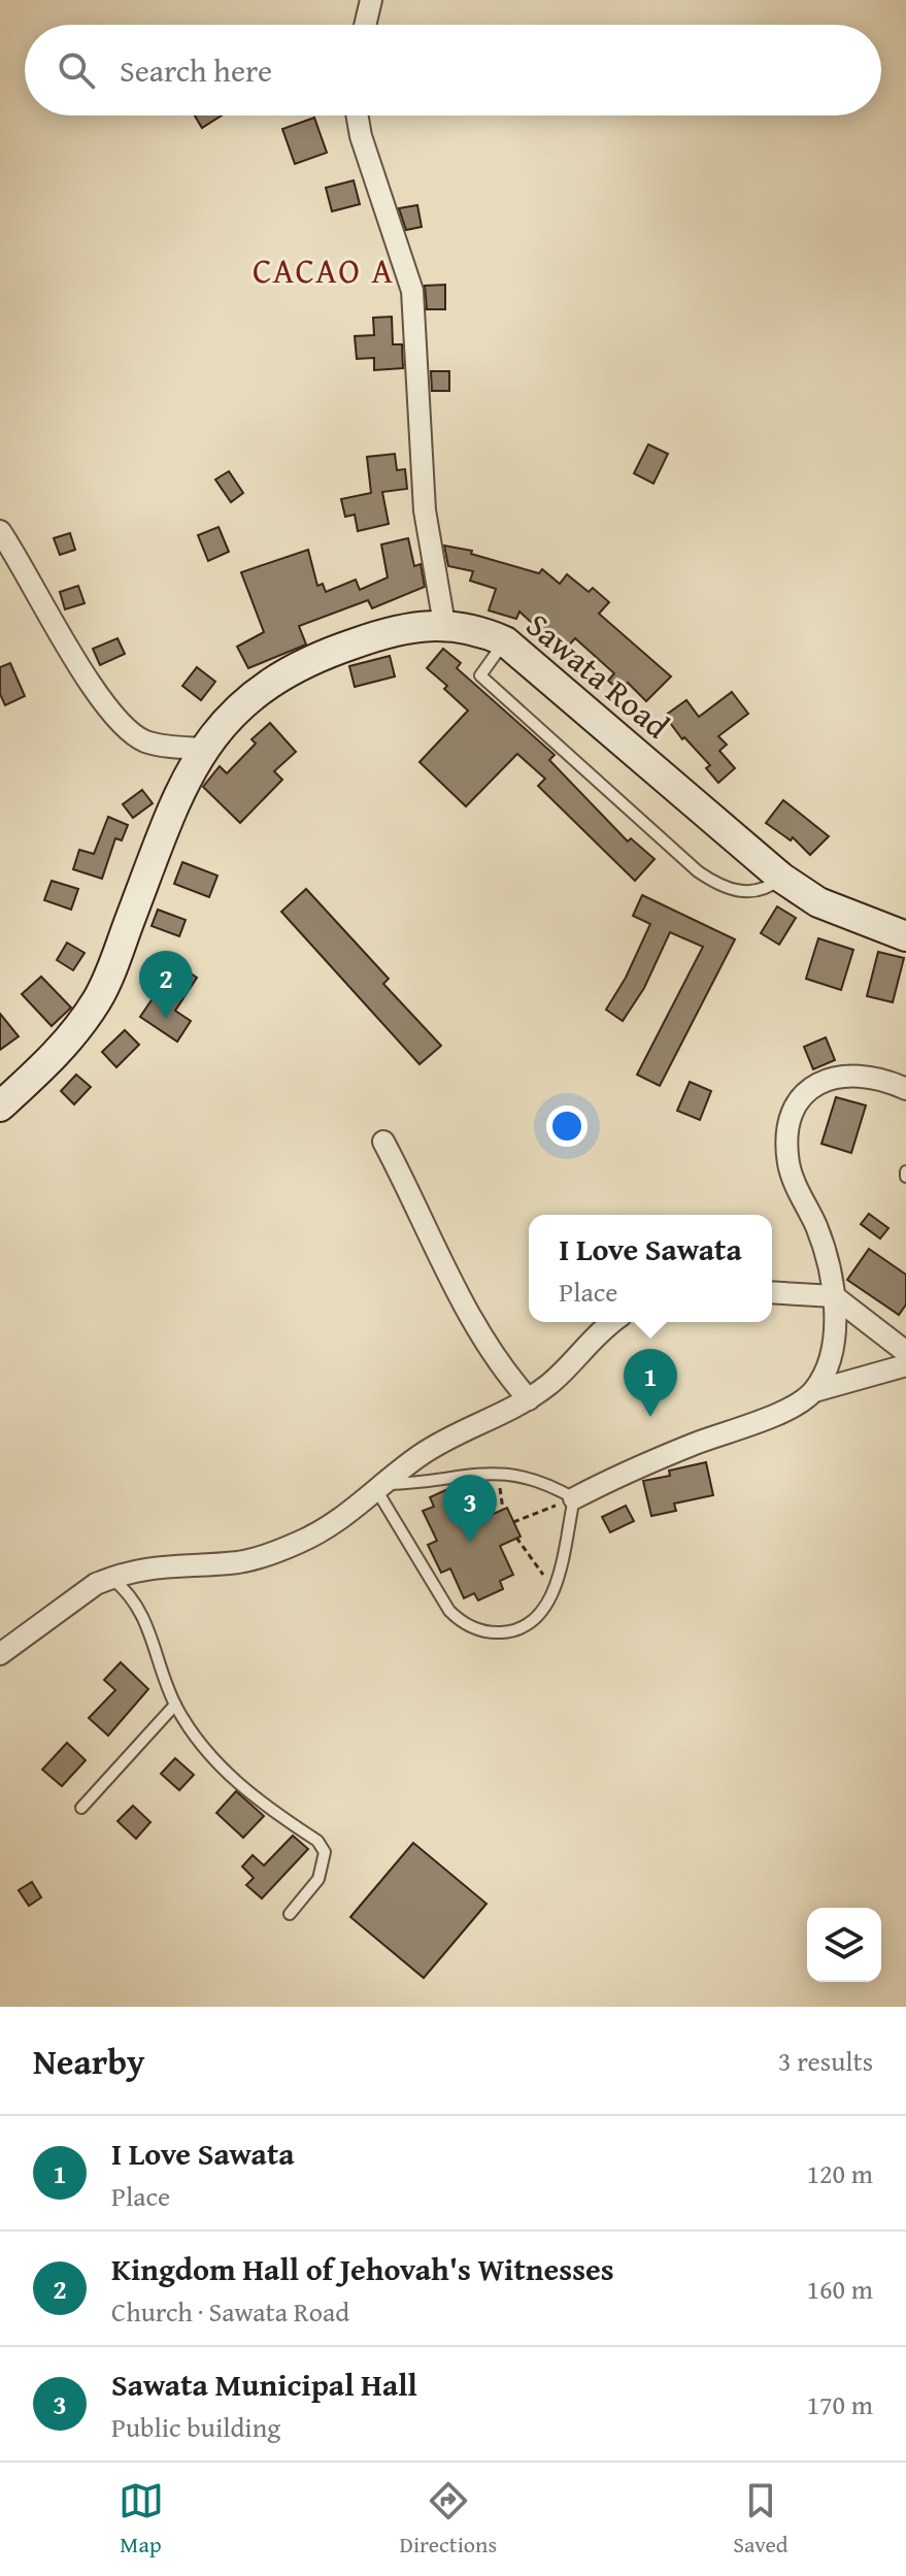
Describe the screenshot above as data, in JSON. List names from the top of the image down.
{
  "streets": {
    "main road": ["Sawata Road"]
  },
  "districts": ["CACAO A"],
  "page": {
    "search": "Search here",
    "pins": ["2", "1", "3"],
    "popup": ["I Love Sawata", "Place"],
    "heading": ["Nearby", "3 results"],
    "list": [
      {
        "mark": "1",
        "name": "I Love Sawata",
        "note": "Place",
        "value": "120 m"
      },
      {
        "mark": "2",
        "name": "Kingdom Hall of Jehovah's Witnesses",
        "note": "Church · Sawata Road",
        "value": "160 m"
      },
      {
        "mark": "3",
        "name": "Sawata Municipal Hall",
        "note": "Public building",
        "value": "170 m"
      }
    ],
    "nav": ["Map", "Directions", "Saved"]
  }
}
